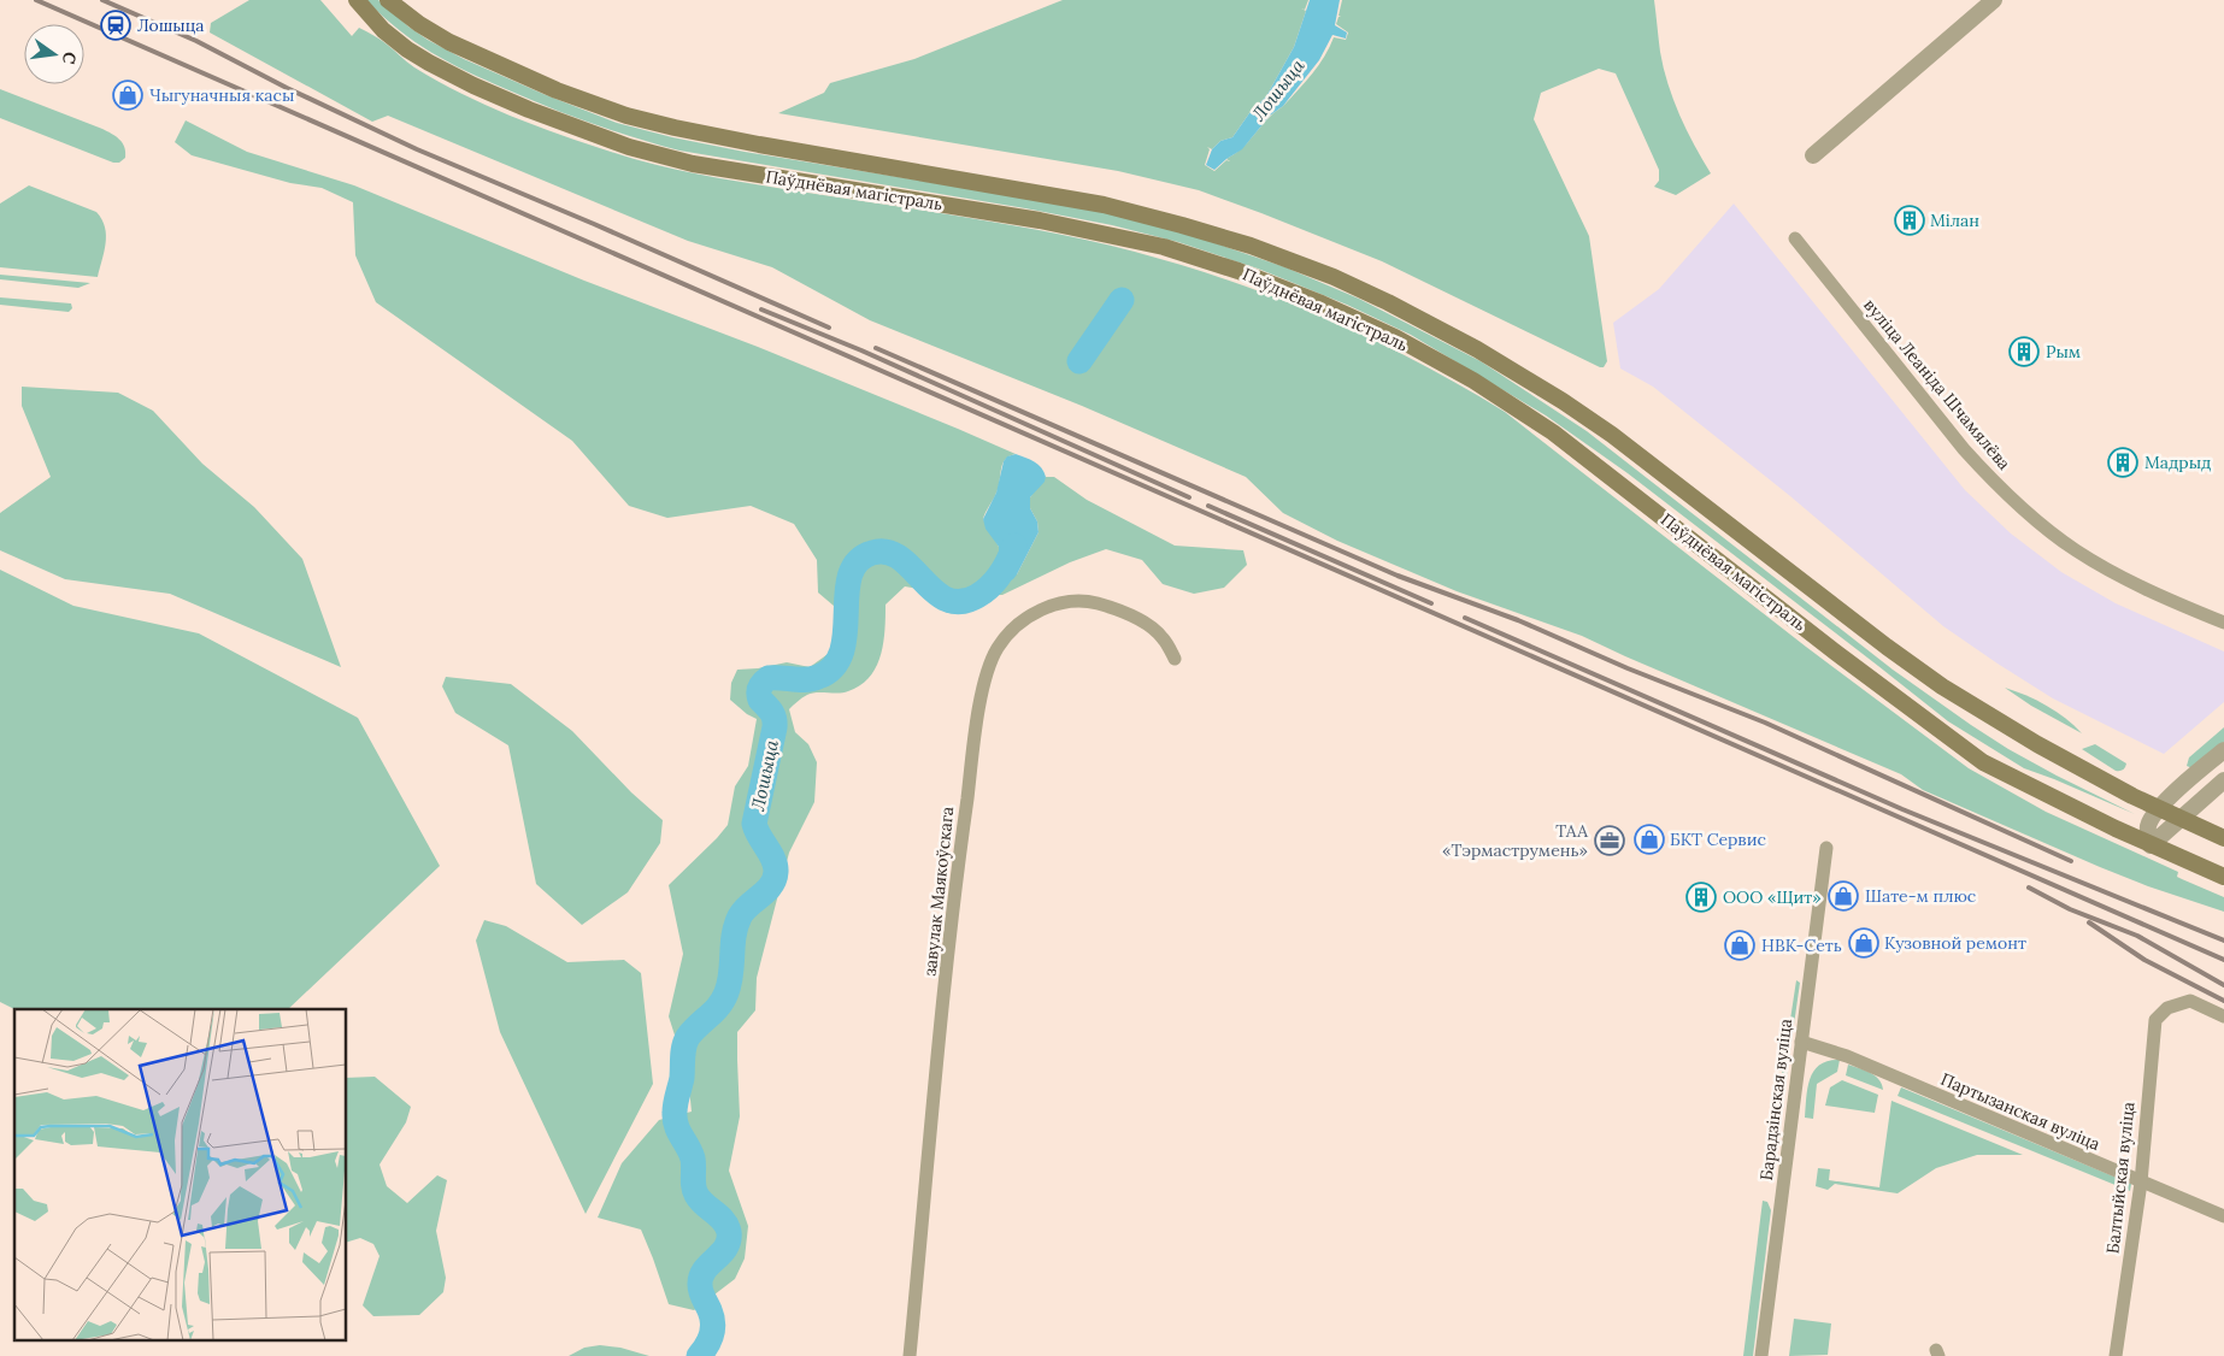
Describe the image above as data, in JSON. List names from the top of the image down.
{
  "streets": {
    "main road": ["Паўднёвая магістраль"],
    "street": [
      "вуліца Леаніда Шчамялёва",
      "завулак Маякоўскага",
      "Барадзінская вуліца",
      "Партызанская вуліца",
      "Балтыйская вуліца"
    ]
  },
  "crossings": [
    ["Барадзінская вуліца", "Партызанская вуліца"],
    ["Партызанская вуліца", "Балтыйская вуліца"]
  ],
  "water": ["Лошыца"],
  "places": {
    "station": ["Лошыца"],
    "shop": [
      "Чыгуначныя касы",
      "БКТ Сервис",
      "Шате-м плюс",
      "Кузовной ремонт",
      "НВК-Сеть"
    ],
    "building": [
      "Мілан",
      "Рым",
      "Мадрыд",
      "ООО «Щит»"
    ],
    "office": ["ТАА «Тэрмаструмень»"]
  },
  "north": "right"
}
